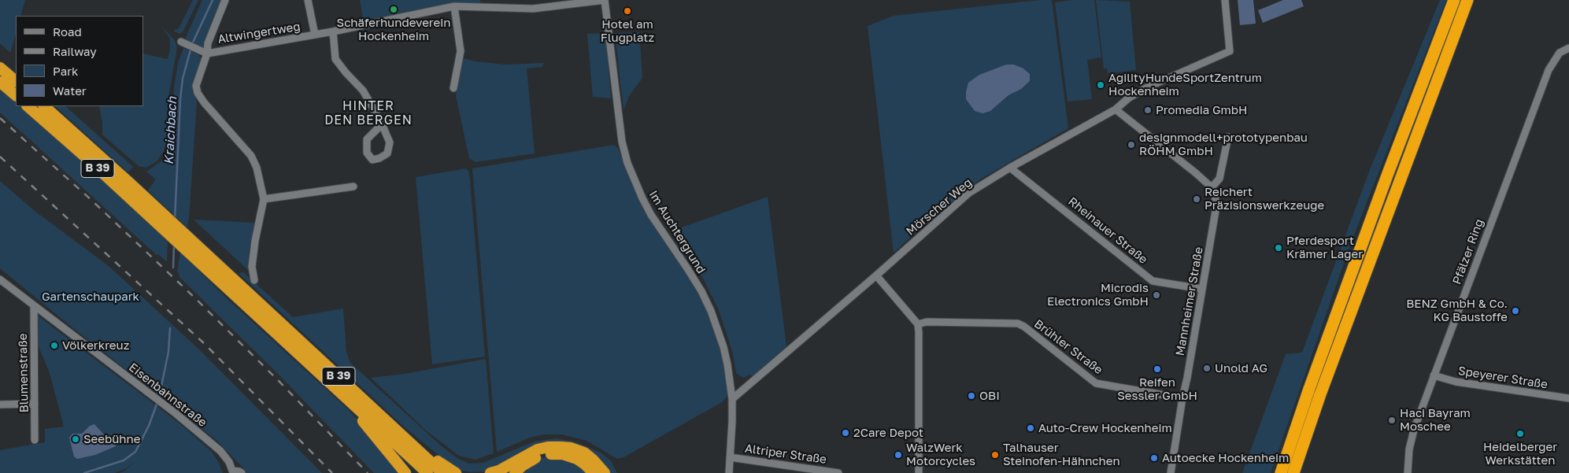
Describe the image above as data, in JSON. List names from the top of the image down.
{
  "streets": {
    "highway": ["B 39"],
    "street": [
      "Altwingertweg",
      "Mörscher Weg",
      "Rheinauer Straße",
      "Im Auchtergrund",
      "Pfälzer Ring",
      "Mannheimer Straße",
      "Brühler Straße",
      "Blumenstraße",
      "Speyerer Straße",
      "Eisenbahnstraße",
      "Altriper Straße"
    ]
  },
  "crossings": [
    ["Altwingertweg", "Im Auchtergrund"],
    ["Mörscher Weg", "Rheinauer Straße"],
    ["Mörscher Weg", "Im Auchtergrund"],
    ["Rheinauer Straße", "Mannheimer Straße"],
    ["Im Auchtergrund", "Altriper Straße"],
    ["Pfälzer Ring", "Speyerer Straße"],
    ["Mannheimer Straße", "Brühler Straße"],
    ["Blumenstraße", "Eisenbahnstraße"]
  ],
  "districts": ["HINTER DEN BERGEN"],
  "water": ["Kraichbach"],
  "parks": ["Gartenschaupark"],
  "places": [
    "Schäferhundeverein Hockenheim",
    "Hotel am Flugplatz",
    "AgilityHundeSportZentrum Hockenheim",
    "Promedia GmbH",
    "designmodell+prototypenbau RÖHM GmbH",
    "Reichert Präzisionswerkzeuge",
    "Pferdesport Krämer Lager",
    "Microdis Electronics GmbH",
    "BENZ GmbH & Co. KG Baustoffe",
    "Völkerkreuz",
    "Unold AG",
    "Reifen Sessler GmbH",
    "OBI",
    "Haci Bayram Moschee",
    "Auto-Crew Hockenheim",
    "2Care Depot",
    "Heidelberger Werkstätten",
    "Seebühne",
    "WalzWerk Motorcycles",
    "Talhauser Steinofen-Hähnchen",
    "Autoecke Hockenheim"
  ],
  "legend": [
    "Road",
    "Railway",
    "Park",
    "Water"
  ]
}
